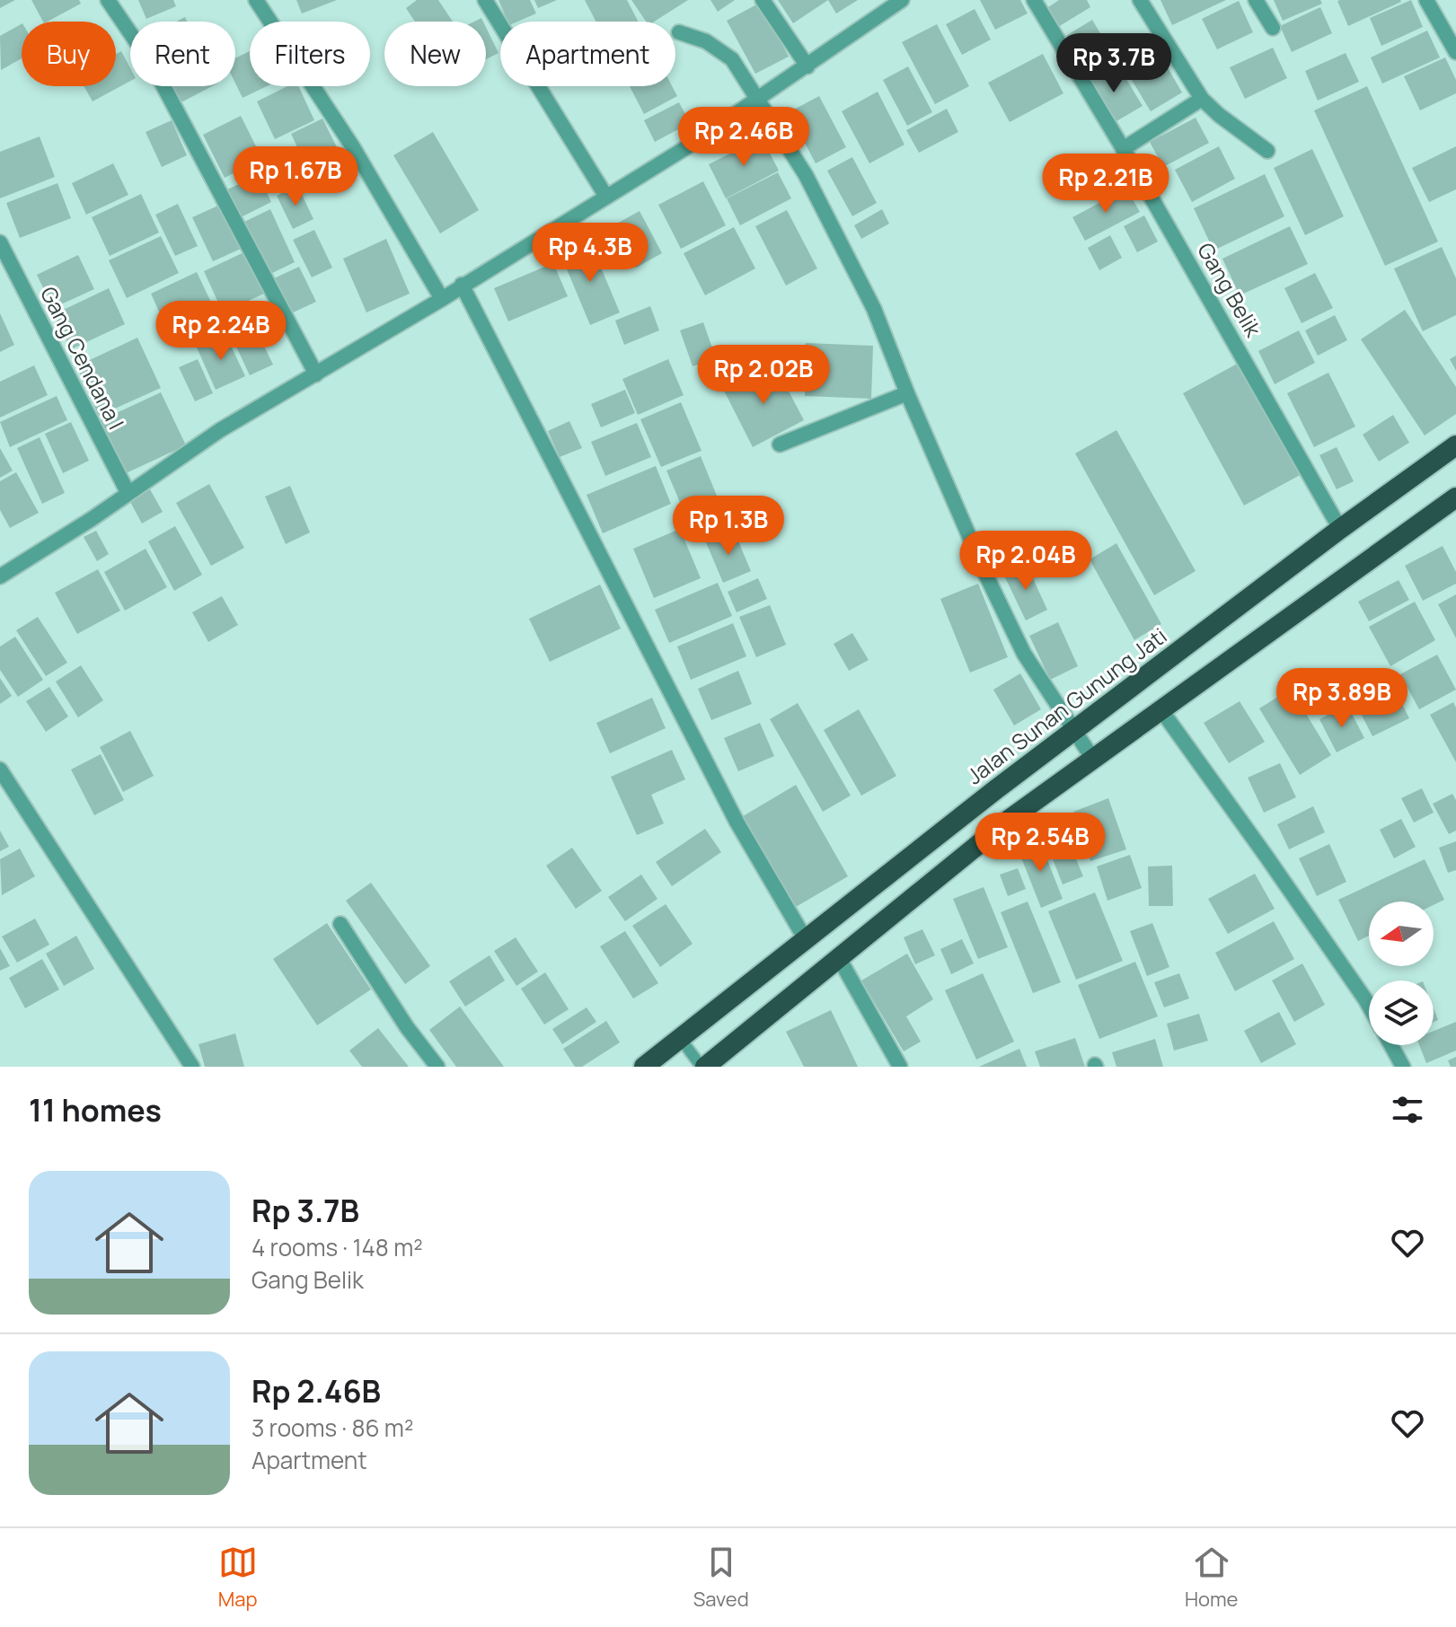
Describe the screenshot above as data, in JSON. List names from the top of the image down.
{
  "streets": {
    "highway": ["Jalan Sunan Gunung Jati"],
    "street": ["Gang Belik", "Gang Cendana I"]
  },
  "crossings": [
    ["Gang Belik", "Jalan Sunan Gunung Jati"]
  ],
  "north": "left",
  "page": {
    "chip": [
      "Buy",
      "Rent",
      "Filters",
      "New",
      "Apartment"
    ],
    "price": [
      "Rp 3.7B",
      "Rp 2.46B",
      "Rp 1.67B",
      "Rp 2.21B",
      "Rp 4.3B",
      "Rp 2.24B",
      "Rp 2.02B",
      "Rp 1.3B",
      "Rp 2.04B",
      "Rp 3.89B",
      "Rp 2.54B"
    ],
    "heading": "11 homes",
    "list": [
      {
        "name": "Rp 3.7B",
        "note": "4 rooms · 148 m² · Gang Belik"
      },
      {
        "name": "Rp 2.46B",
        "note": "3 rooms · 86 m² · Apartment"
      }
    ],
    "tabs": ["Map", "Saved", "Home"]
  }
}
